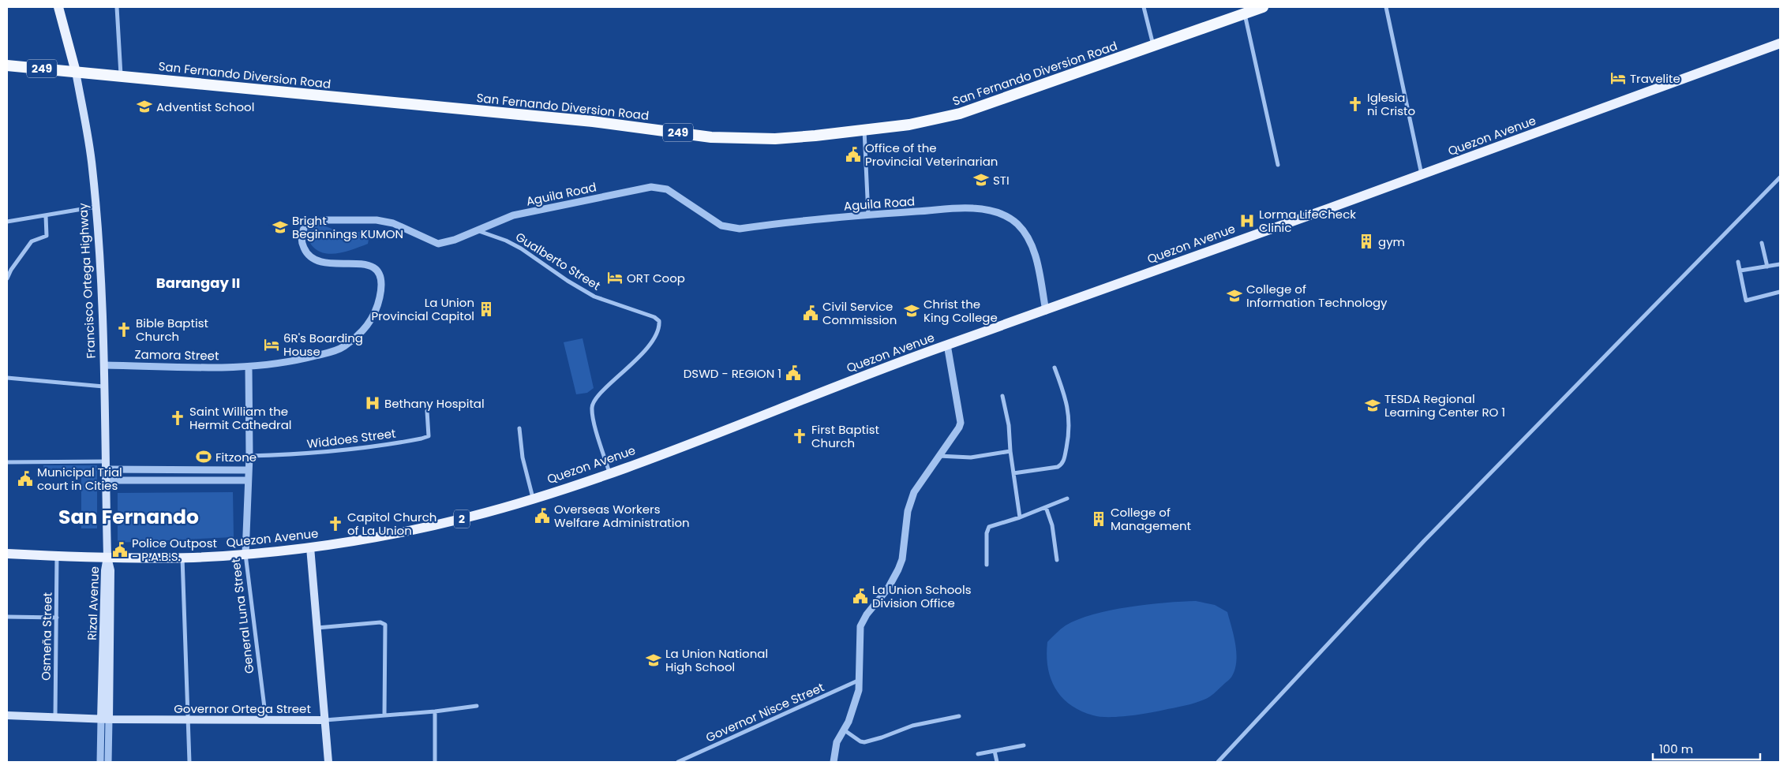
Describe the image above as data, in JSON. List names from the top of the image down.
{
  "streets": {
    "highway": ["249", "San Fernando Diversion Road"],
    "main road": [
      "Quezon Avenue",
      "Francisco Ortega Highway",
      "2",
      "Rizal Avenue",
      "Governor Ortega Street"
    ],
    "street": [
      "Aguila Road",
      "Gualberto Street",
      "Zamora Street",
      "Widdoes Street",
      "General Luna Street",
      "Osmeña Street",
      "Governor Nisce Street"
    ]
  },
  "crossings": [
    ["San Fernando Diversion Road", "Francisco Ortega Highway"],
    ["Quezon Avenue", "Aguila Road"],
    ["Quezon Avenue", "Gualberto Street"],
    ["Quezon Avenue", "Francisco Ortega Highway"],
    ["Quezon Avenue", "Rizal Avenue"],
    ["Quezon Avenue", "General Luna Street"],
    ["Quezon Avenue", "Osmeña Street"],
    ["Aguila Road", "Gualberto Street"],
    ["Aguila Road", "Zamora Street"],
    ["Aguila Road", "General Luna Street"],
    ["Francisco Ortega Highway", "Zamora Street"],
    ["Francisco Ortega Highway", "Rizal Avenue"],
    ["Zamora Street", "General Luna Street"],
    ["Widdoes Street", "General Luna Street"],
    ["Rizal Avenue", "Governor Ortega Street"],
    ["General Luna Street", "Governor Ortega Street"],
    ["Osmeña Street", "Governor Ortega Street"]
  ],
  "districts": ["Barangay II", "San Fernando"],
  "places": {
    "hotel": ["Travelite", "ORT Coop", "6R's Boarding House"],
    "church": [
      "Iglesia ni Cristo",
      "Bible Baptist Church",
      "Saint William the Hermit Cathedral",
      "First Baptist Church",
      "Capitol Church of La Union"
    ],
    "school or university": [
      "Adventist School",
      "STI",
      "Bright Beginnings KUMON",
      "College of Information Technology",
      "Christ the King College",
      "TESDA Regional Learning Center RO 1",
      "La Union National High School"
    ],
    "public building": [
      "Office of the Provincial Veterinarian",
      "Civil Service Commission",
      "DSWD - REGION 1",
      "Municipal Trial court in Cities",
      "Overseas Workers Welfare Administration",
      "Police Outpost - P.A.B.S.",
      "La Union Schools Division Office"
    ],
    "hospital": ["Lorma LifeCheck Clinic", "Bethany Hospital"],
    "building": ["gym", "La Union Provincial Capitol", "College of Management"],
    "sports": ["Fitzone"]
  },
  "scale_bar": "100 m"
}
